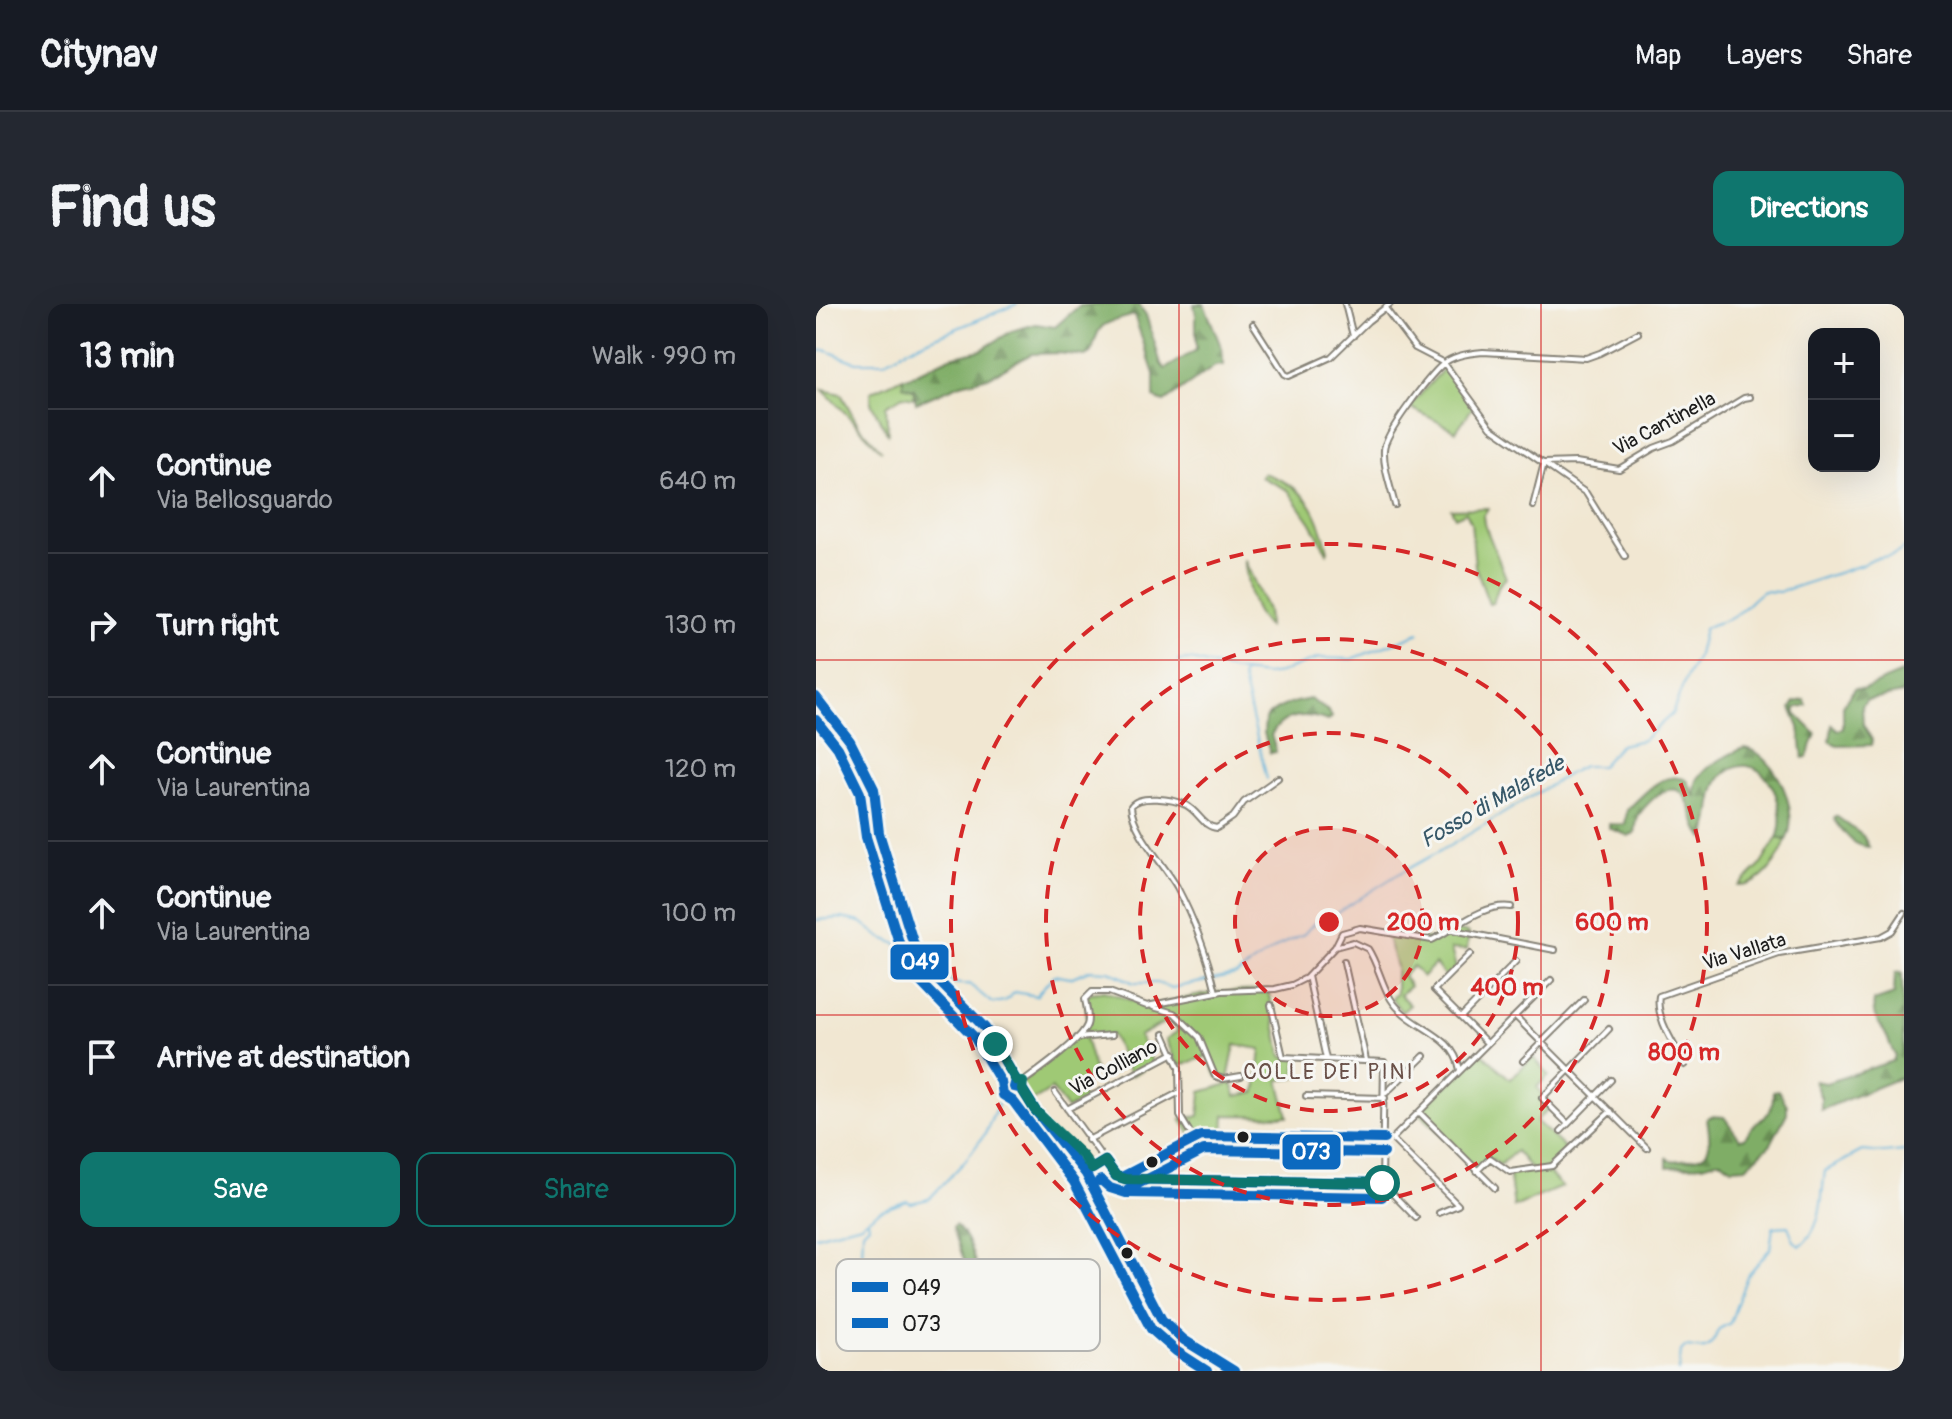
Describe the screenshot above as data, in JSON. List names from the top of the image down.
{
  "streets": {
    "street": ["Via Cantinella", "Via Vallata", "Via Colliano"]
  },
  "districts": ["COLLE DEI PINI"],
  "water": ["Fosso di Malafede"],
  "lines": ["transit line 049", "transit line 073"],
  "legend": ["049", "073"],
  "page": {
    "header": "Citynav",
    "nav": ["Map", "Layers", "Share"],
    "buttons": [
      "Directions",
      ["Save", "Share"]
    ],
    "title": "Find us",
    "heading": ["13 min", "Walk · 990 m"],
    "map_buttons": ["+", "−"],
    "list": [
      ["Continue", "Via Bellosguardo", "640 m"],
      ["Turn right", "130 m"],
      ["Continue", "Via Laurentina", "120 m"],
      ["Continue", "Via Laurentina", "100 m"],
      "Arrive at destination"
    ]
  },
  "rings": [
    "200 m",
    "600 m",
    "400 m",
    "800 m"
  ]
}
